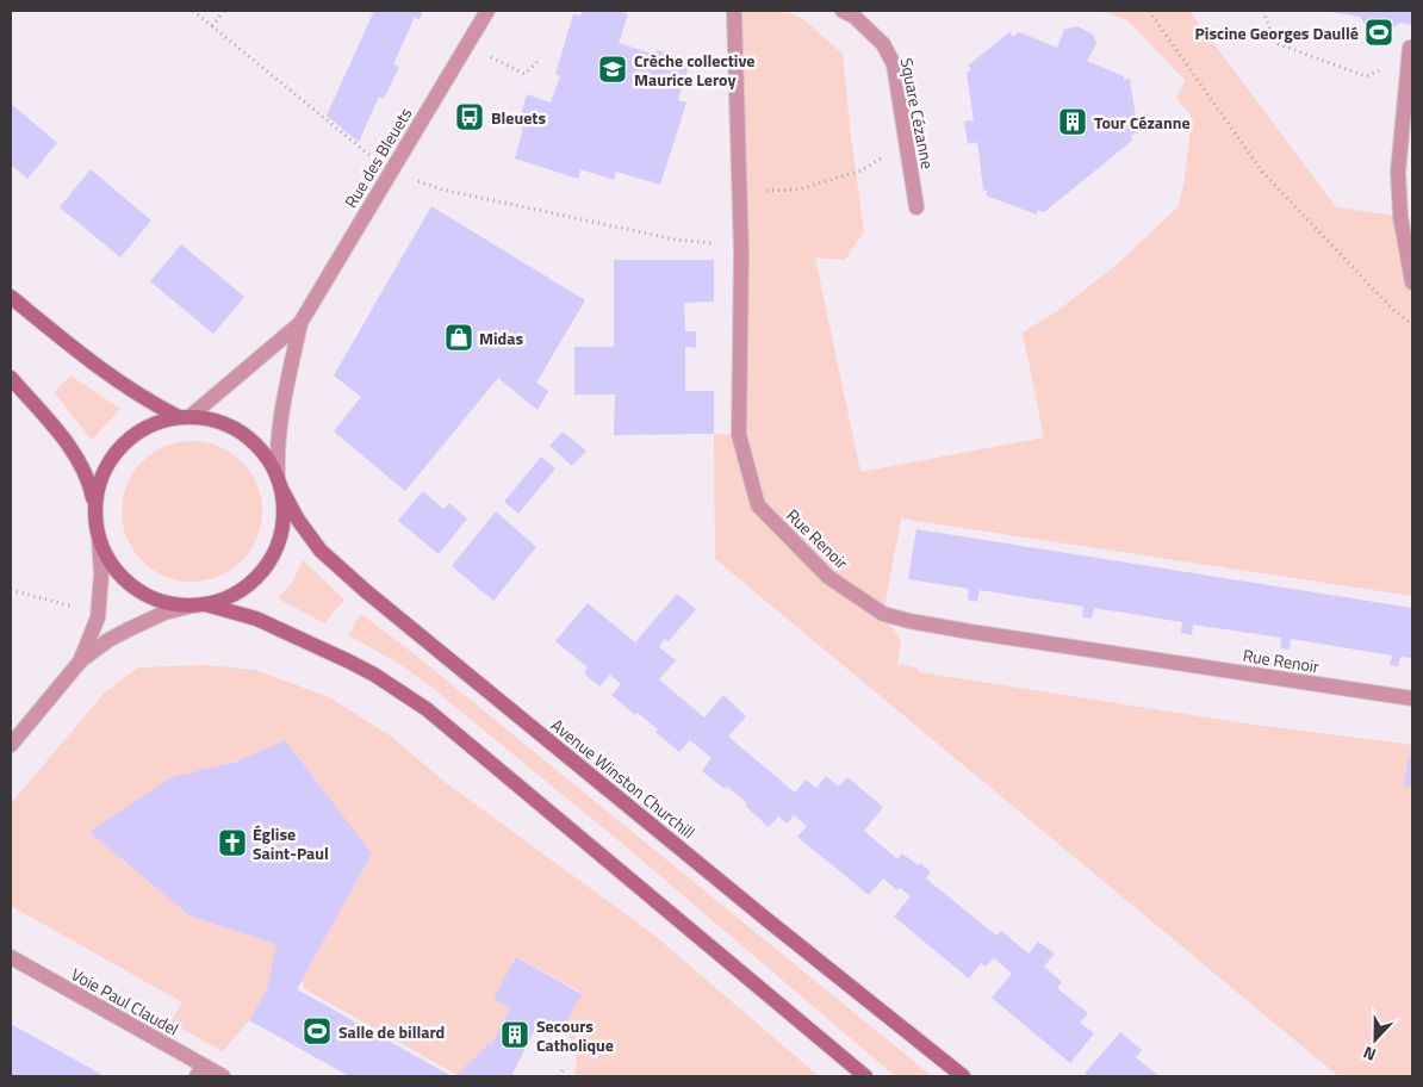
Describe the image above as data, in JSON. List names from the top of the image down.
{
  "streets": {
    "main road": ["Avenue Winston Churchill"],
    "street": [
      "Square Cézanne",
      "Rue des Bleuets",
      "Rue Renoir",
      "Voie Paul Claudel"
    ]
  },
  "crossings": [
    ["Rue des Bleuets", "Avenue Winston Churchill"]
  ],
  "places": {
    "sports": ["Piscine Georges Daullé", "Salle de billard"],
    "school or university": ["Crèche collective Maurice Leroy"],
    "bus stop": ["Bleuets"],
    "building": ["Tour Cézanne", "Secours Catholique"],
    "shop": ["Midas"],
    "church": ["Église Saint-Paul"]
  },
  "north": "bottom"
}
